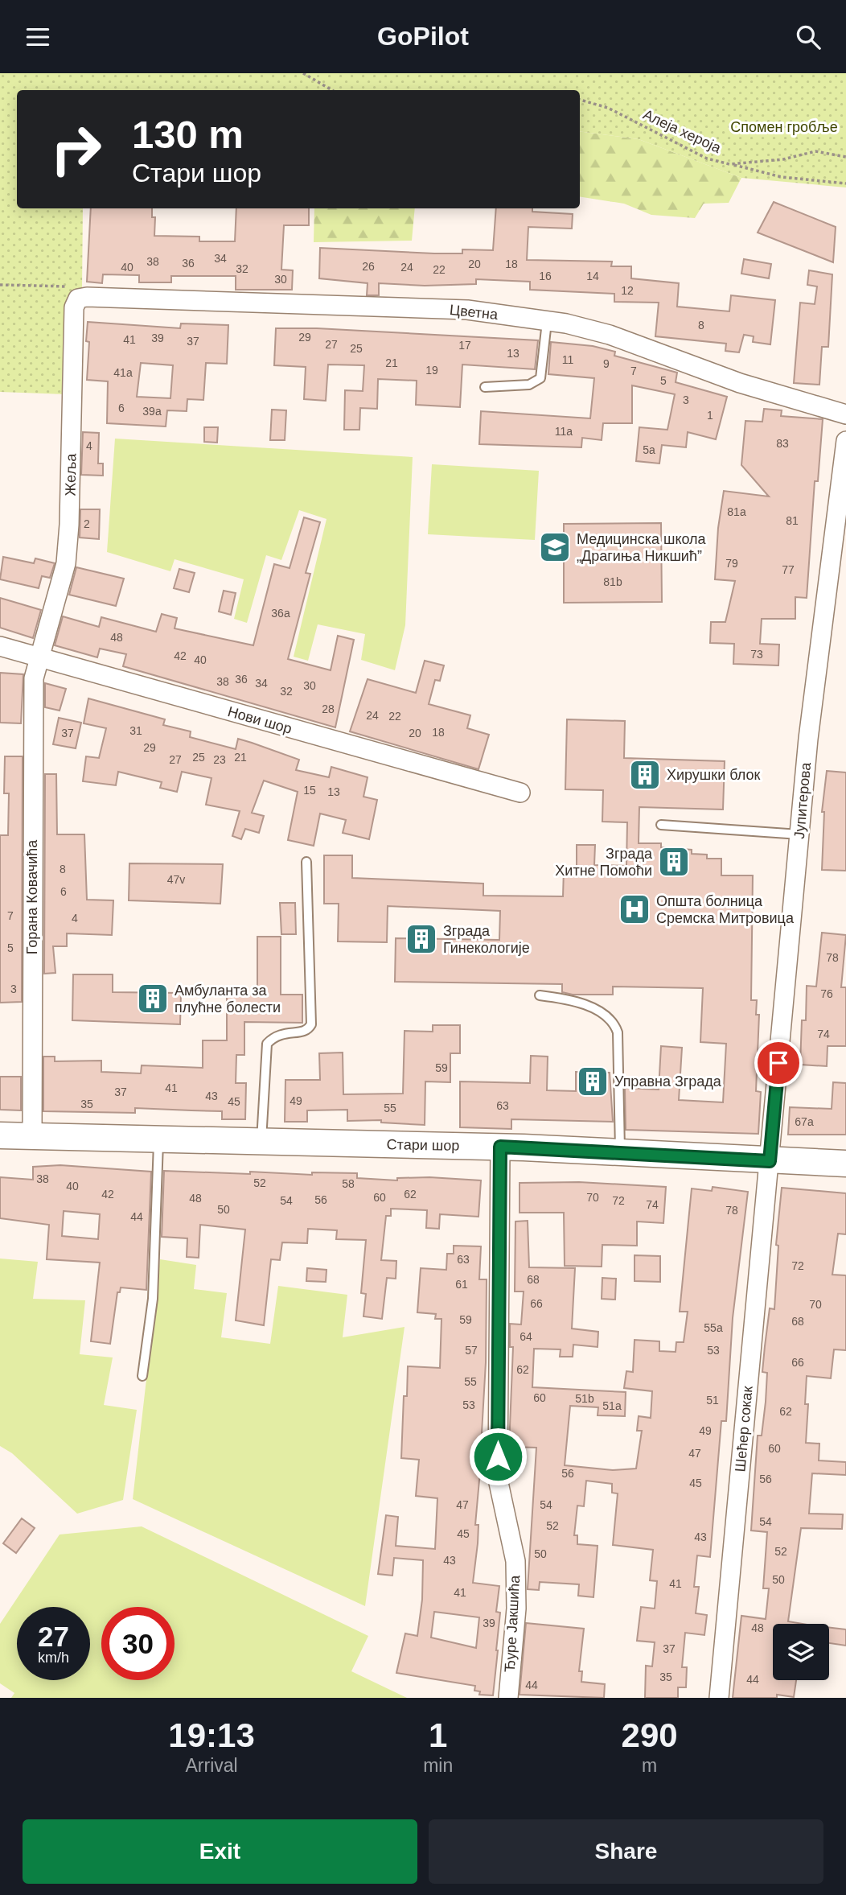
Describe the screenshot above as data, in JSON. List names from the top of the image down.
{
  "streets": {
    "main road": ["Стари шор"],
    "street": [
      "Цветна",
      "Жеља",
      "Нови шор",
      "Јупитерова",
      "Горана Ковачића",
      "Шећер сокак",
      "Ђуре Јакшића"
    ],
    "path": ["Алеја хероја"]
  },
  "crossings": [
    ["Цветна", "Жеља"],
    ["Жеља", "Нови шор"],
    ["Жеља", "Горана Ковачића"],
    ["Нови шор", "Горана Ковачића"],
    ["Јупитерова", "Стари шор"],
    ["Јупитерова", "Шећер сокак"],
    ["Горана Ковачића", "Стари шор"],
    ["Стари шор", "Шећер сокак"],
    ["Стари шор", "Ђуре Јакшића"]
  ],
  "parks": ["Спомен гробље"],
  "places": {
    "school or university": ["Медицинска школа „Драгиња Никшић”"],
    "building": [
      "Хирушки блок",
      "Зграда Хитне Помоћи",
      "Зграда Гинекологије",
      "Амбуланта за плућне болести",
      "Управна Зграда"
    ],
    "hospital": ["Општа болница Сремска Митровица"]
  },
  "house_numbers": [
    "34",
    "38",
    "36",
    "20",
    "18",
    "26",
    "40",
    "24",
    "32",
    "22",
    "16",
    "14",
    "30",
    "12",
    "8",
    "29",
    "39",
    "41",
    "37",
    "27",
    "17",
    "25",
    "13",
    "11",
    "21",
    "9",
    "19",
    "7",
    "41a",
    "5",
    "3",
    "6",
    "39a",
    "1",
    "11a",
    "83",
    "4",
    "5a",
    "81a",
    "81",
    "2",
    "79",
    "77",
    "81b",
    "36a",
    "48",
    "73",
    "42",
    "40",
    "36",
    "38",
    "34",
    "30",
    "32",
    "28",
    "24",
    "22",
    "31",
    "18",
    "37",
    "20",
    "29",
    "25",
    "21",
    "27",
    "23",
    "15",
    "13",
    "8",
    "47v",
    "6",
    "7",
    "4",
    "5",
    "78",
    "3",
    "76",
    "74",
    "59",
    "41",
    "37",
    "43",
    "49",
    "45",
    "35",
    "63",
    "55",
    "67a",
    "38",
    "52",
    "58",
    "40",
    "42",
    "62",
    "60",
    "70",
    "48",
    "56",
    "54",
    "72",
    "74",
    "50",
    "78",
    "44",
    "63",
    "72",
    "68",
    "61",
    "66",
    "70",
    "59",
    "68",
    "55a",
    "64",
    "57",
    "53",
    "66",
    "62",
    "55",
    "60",
    "51b",
    "51",
    "53",
    "51a",
    "62",
    "49",
    "60",
    "47",
    "56",
    "56",
    "45",
    "47",
    "54",
    "54",
    "52",
    "45",
    "43",
    "52",
    "50",
    "43",
    "50",
    "41",
    "41",
    "39",
    "48",
    "37",
    "35",
    "44",
    "44"
  ],
  "page": {
    "header": "GoPilot",
    "turn": ["130 m", "Стари шор"],
    "speed": "27 km/h",
    "limit": "30",
    "eta": [
      "19:13",
      "Arrival",
      "1",
      "min",
      "290",
      "m"
    ],
    "buttons": ["Exit", "Share"]
  }
}
